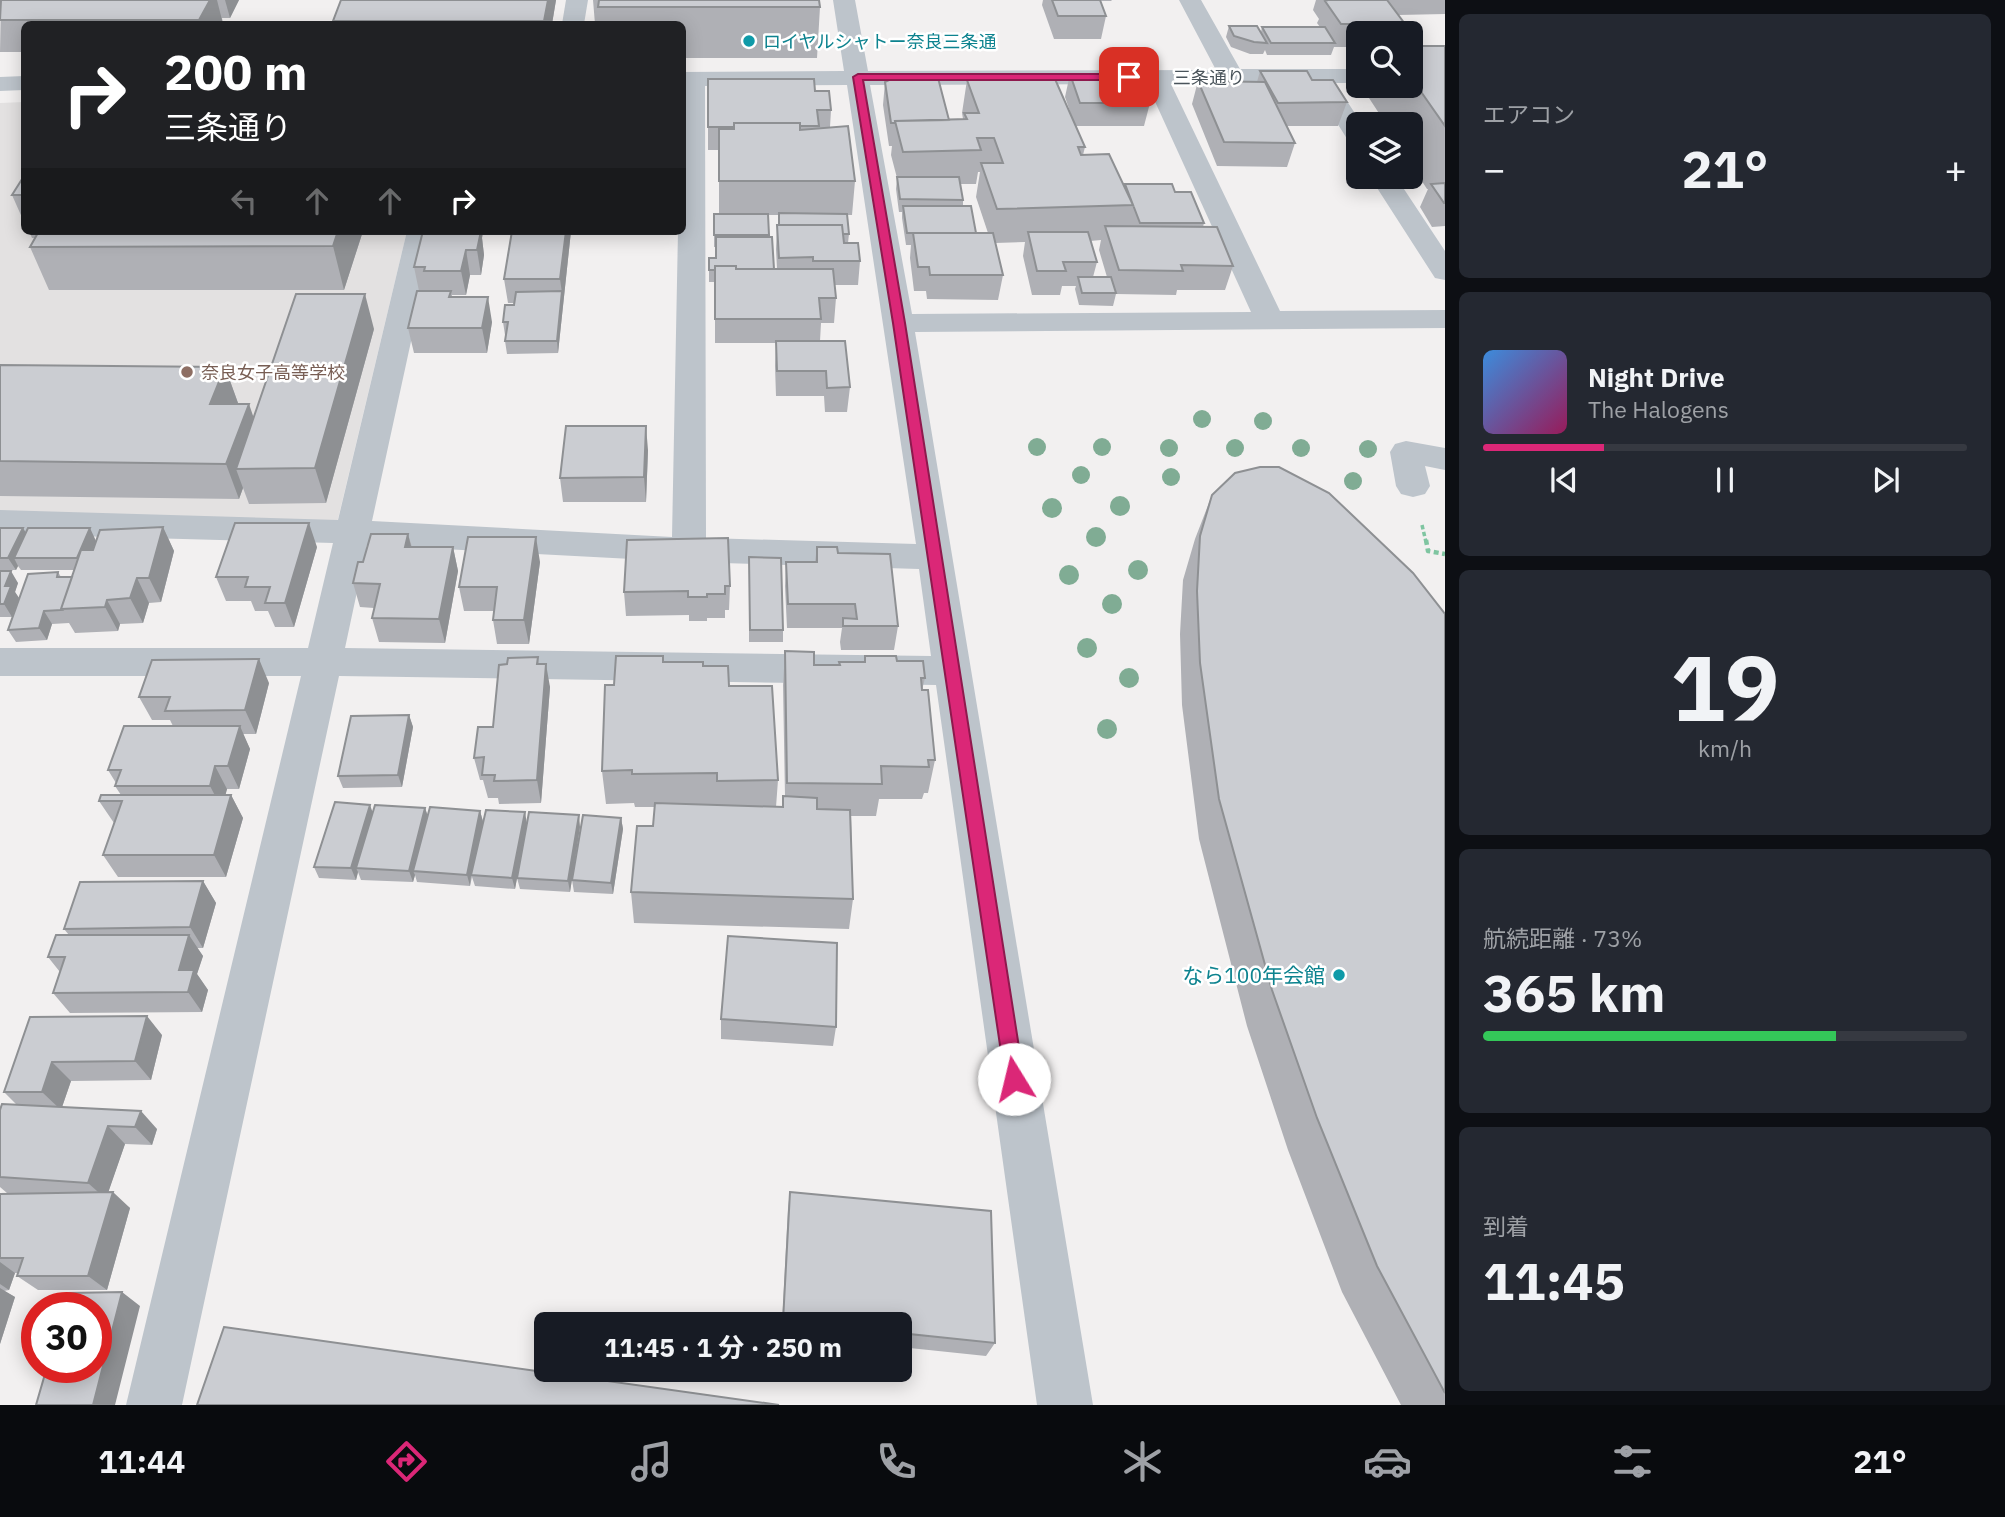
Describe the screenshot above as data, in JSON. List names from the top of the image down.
{
  "streets": {
    "street": ["三条通り"]
  },
  "places": ["ロイヤルシャトー奈良三条通", "奈良女子高等学校", "なら100年会館"],
  "page": {
    "tile": [
      "エアコン",
      ["19", "km/h"],
      ["航続距離 · 73%", "365 km"],
      ["到着", "11:45"]
    ],
    "turn": ["200 m", "三条通り"],
    "heat": ["−", "21°", "+"],
    "song": ["Night Drive", "The Halogens"],
    "limit": "30",
    "trip": "11:45 · 1 分 · 250 m",
    "tabs": ["11:44", "21°"]
  }
}
